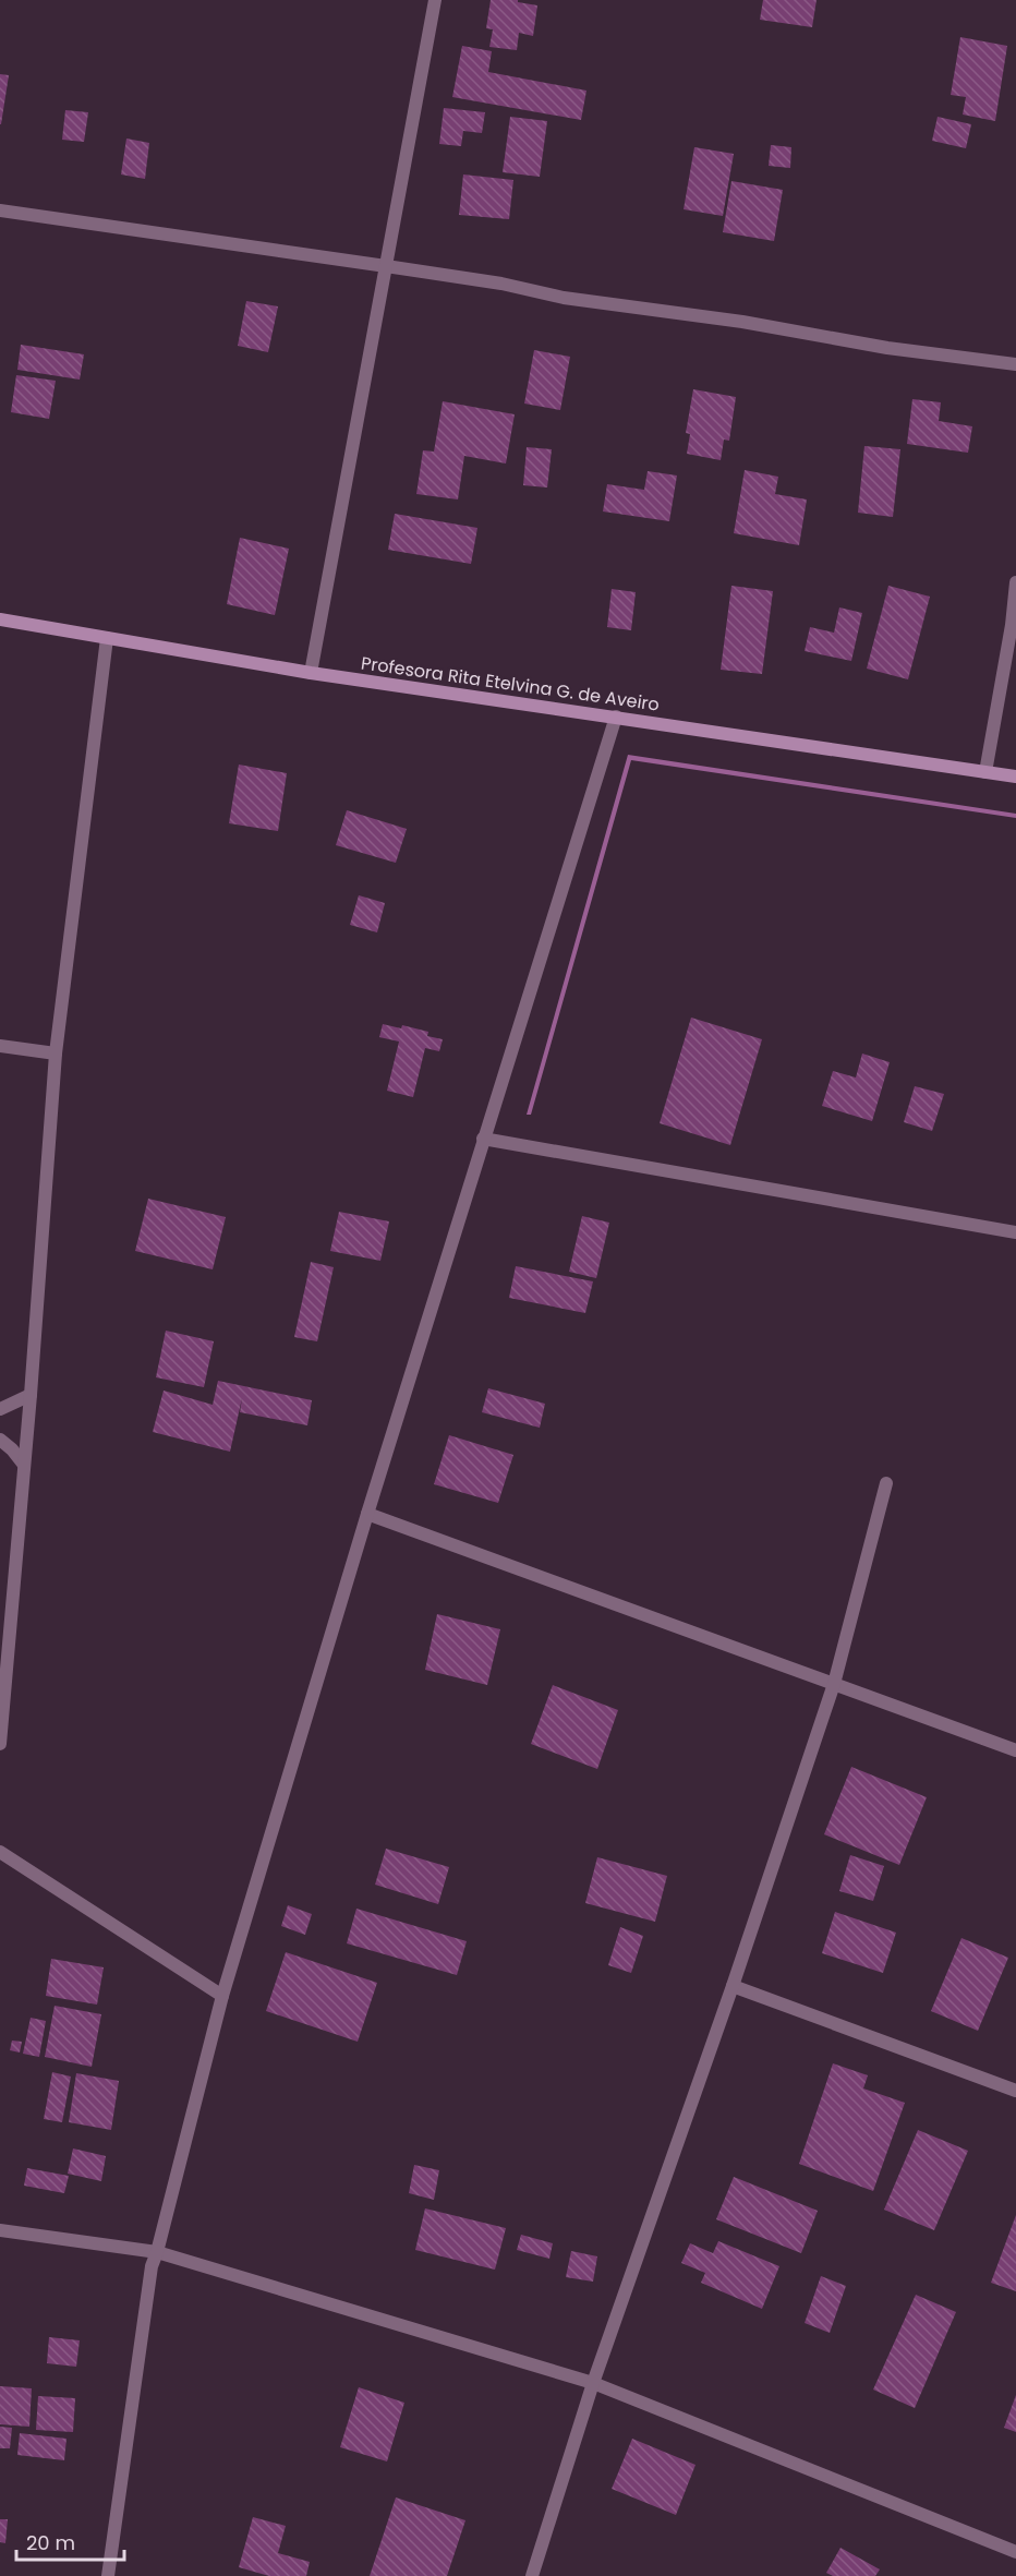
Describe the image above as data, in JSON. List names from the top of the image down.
{
  "streets": {
    "street": ["Profesora Rita Etelvina G. de Aveiro"]
  },
  "scale_bar": "20 m"
}
